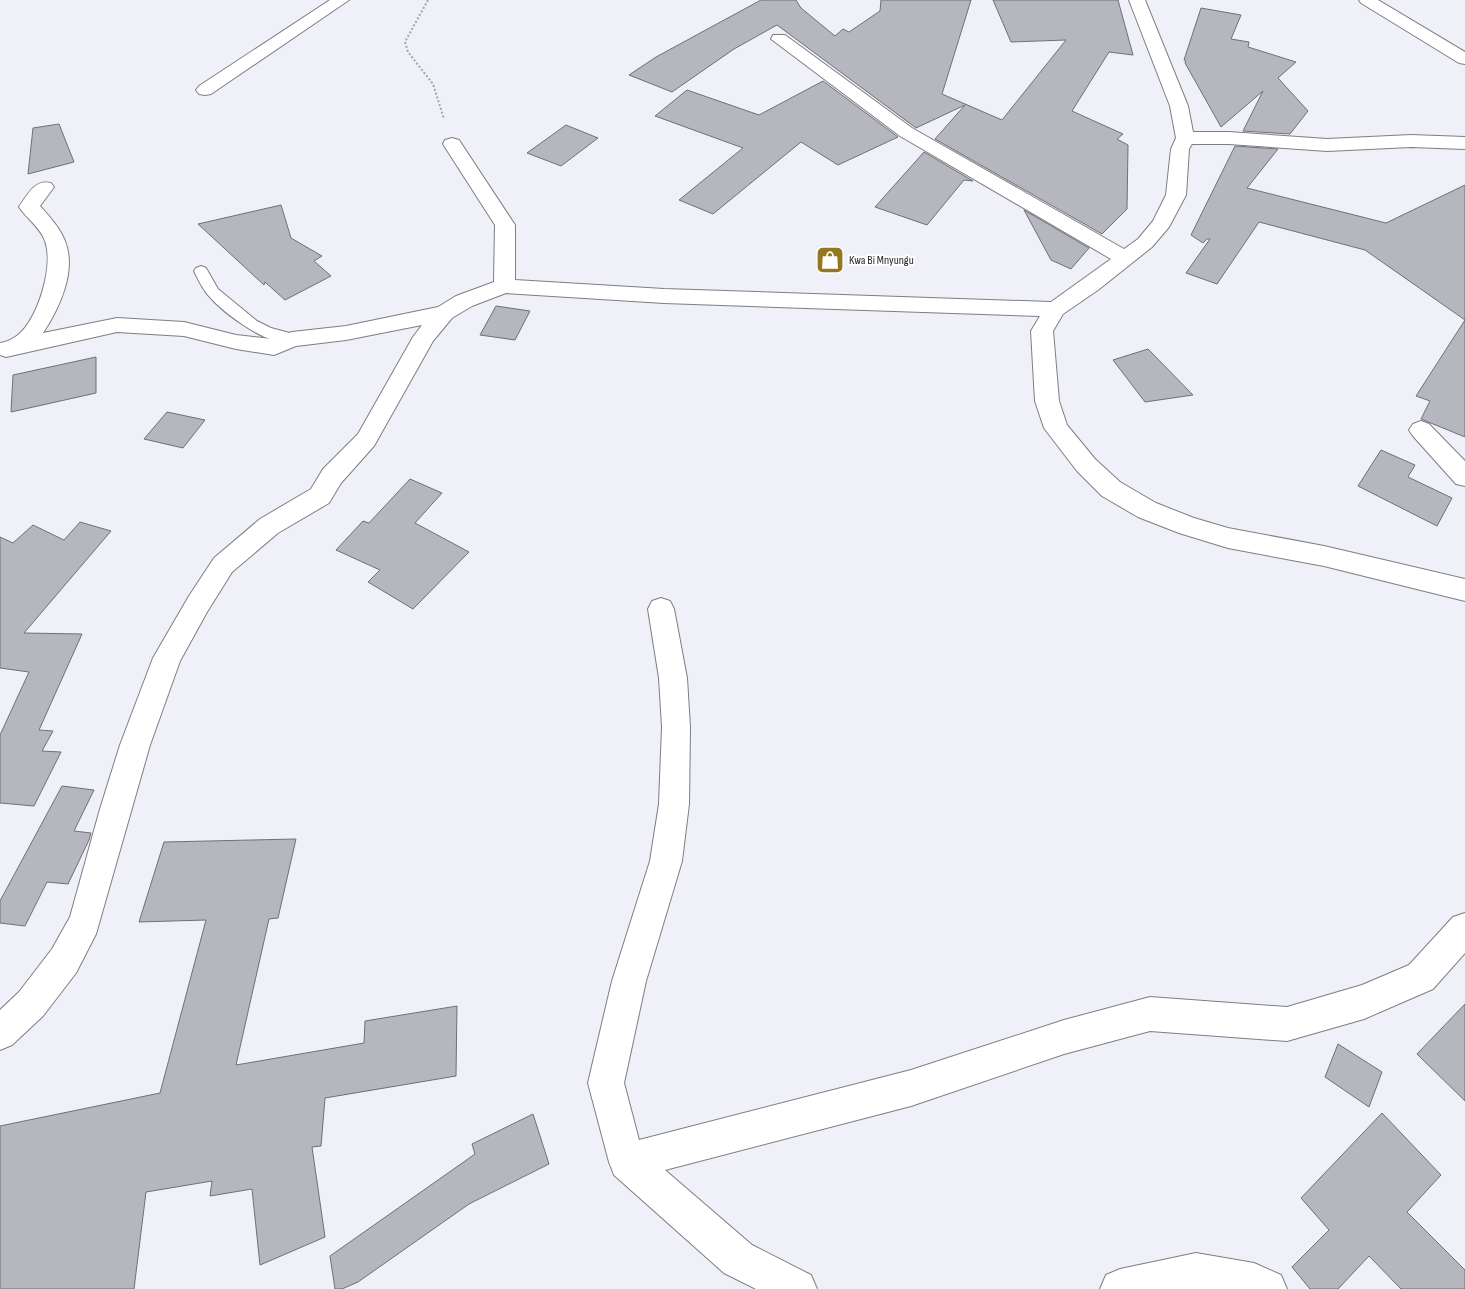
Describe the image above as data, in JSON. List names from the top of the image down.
{
  "places": {
    "shop": ["Kwa Bi Mnyungu"]
  }
}
